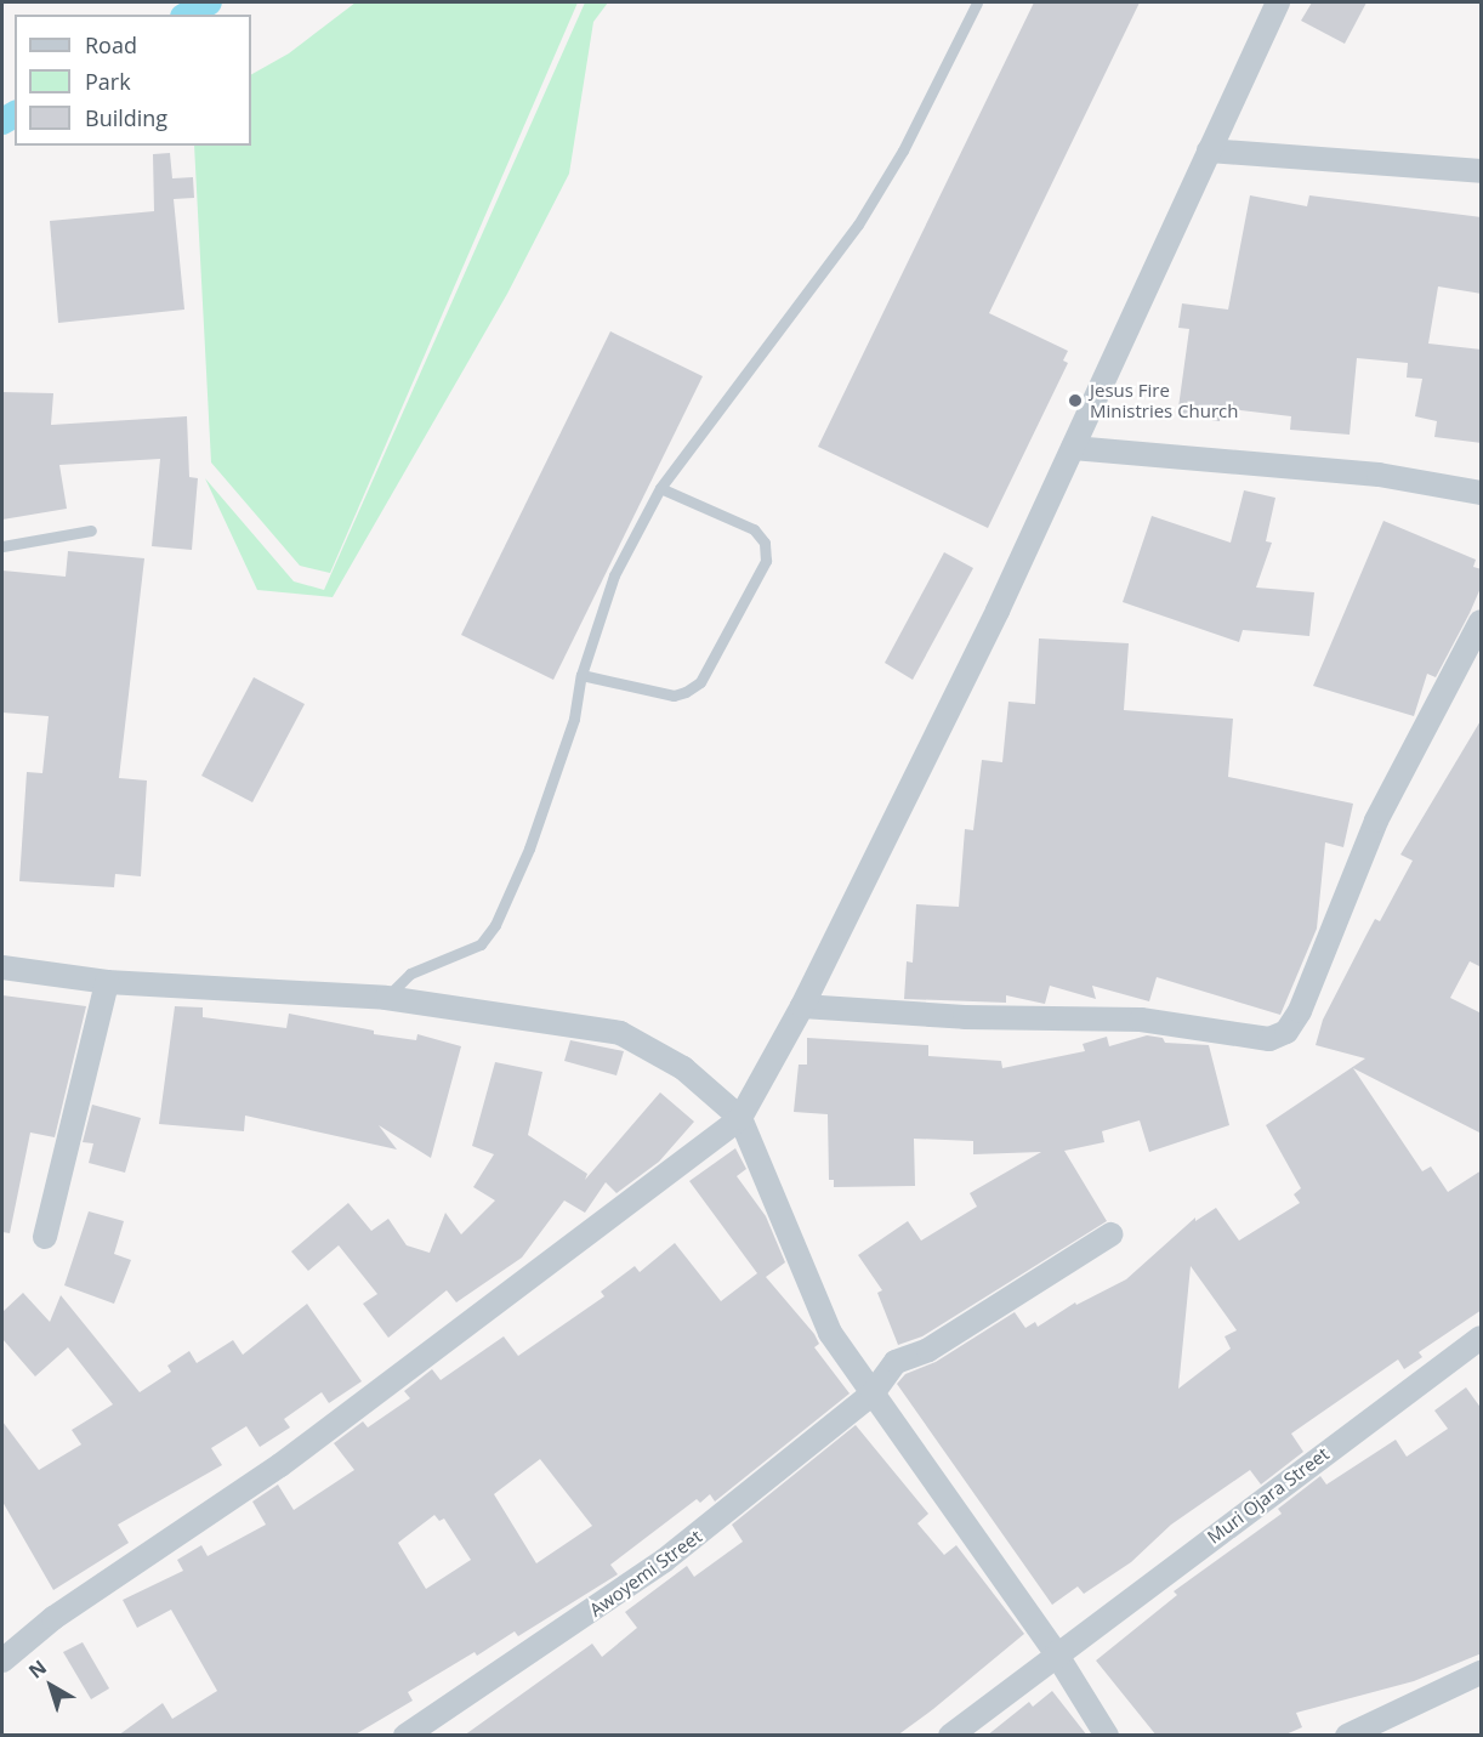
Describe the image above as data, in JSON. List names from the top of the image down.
{
  "streets": {
    "street": ["Muri Ojara Street", "Awoyemi Street"]
  },
  "places": ["Jesus Fire Ministries Church"],
  "legend": ["Road", "Park", "Building"],
  "north": "top left"
}
